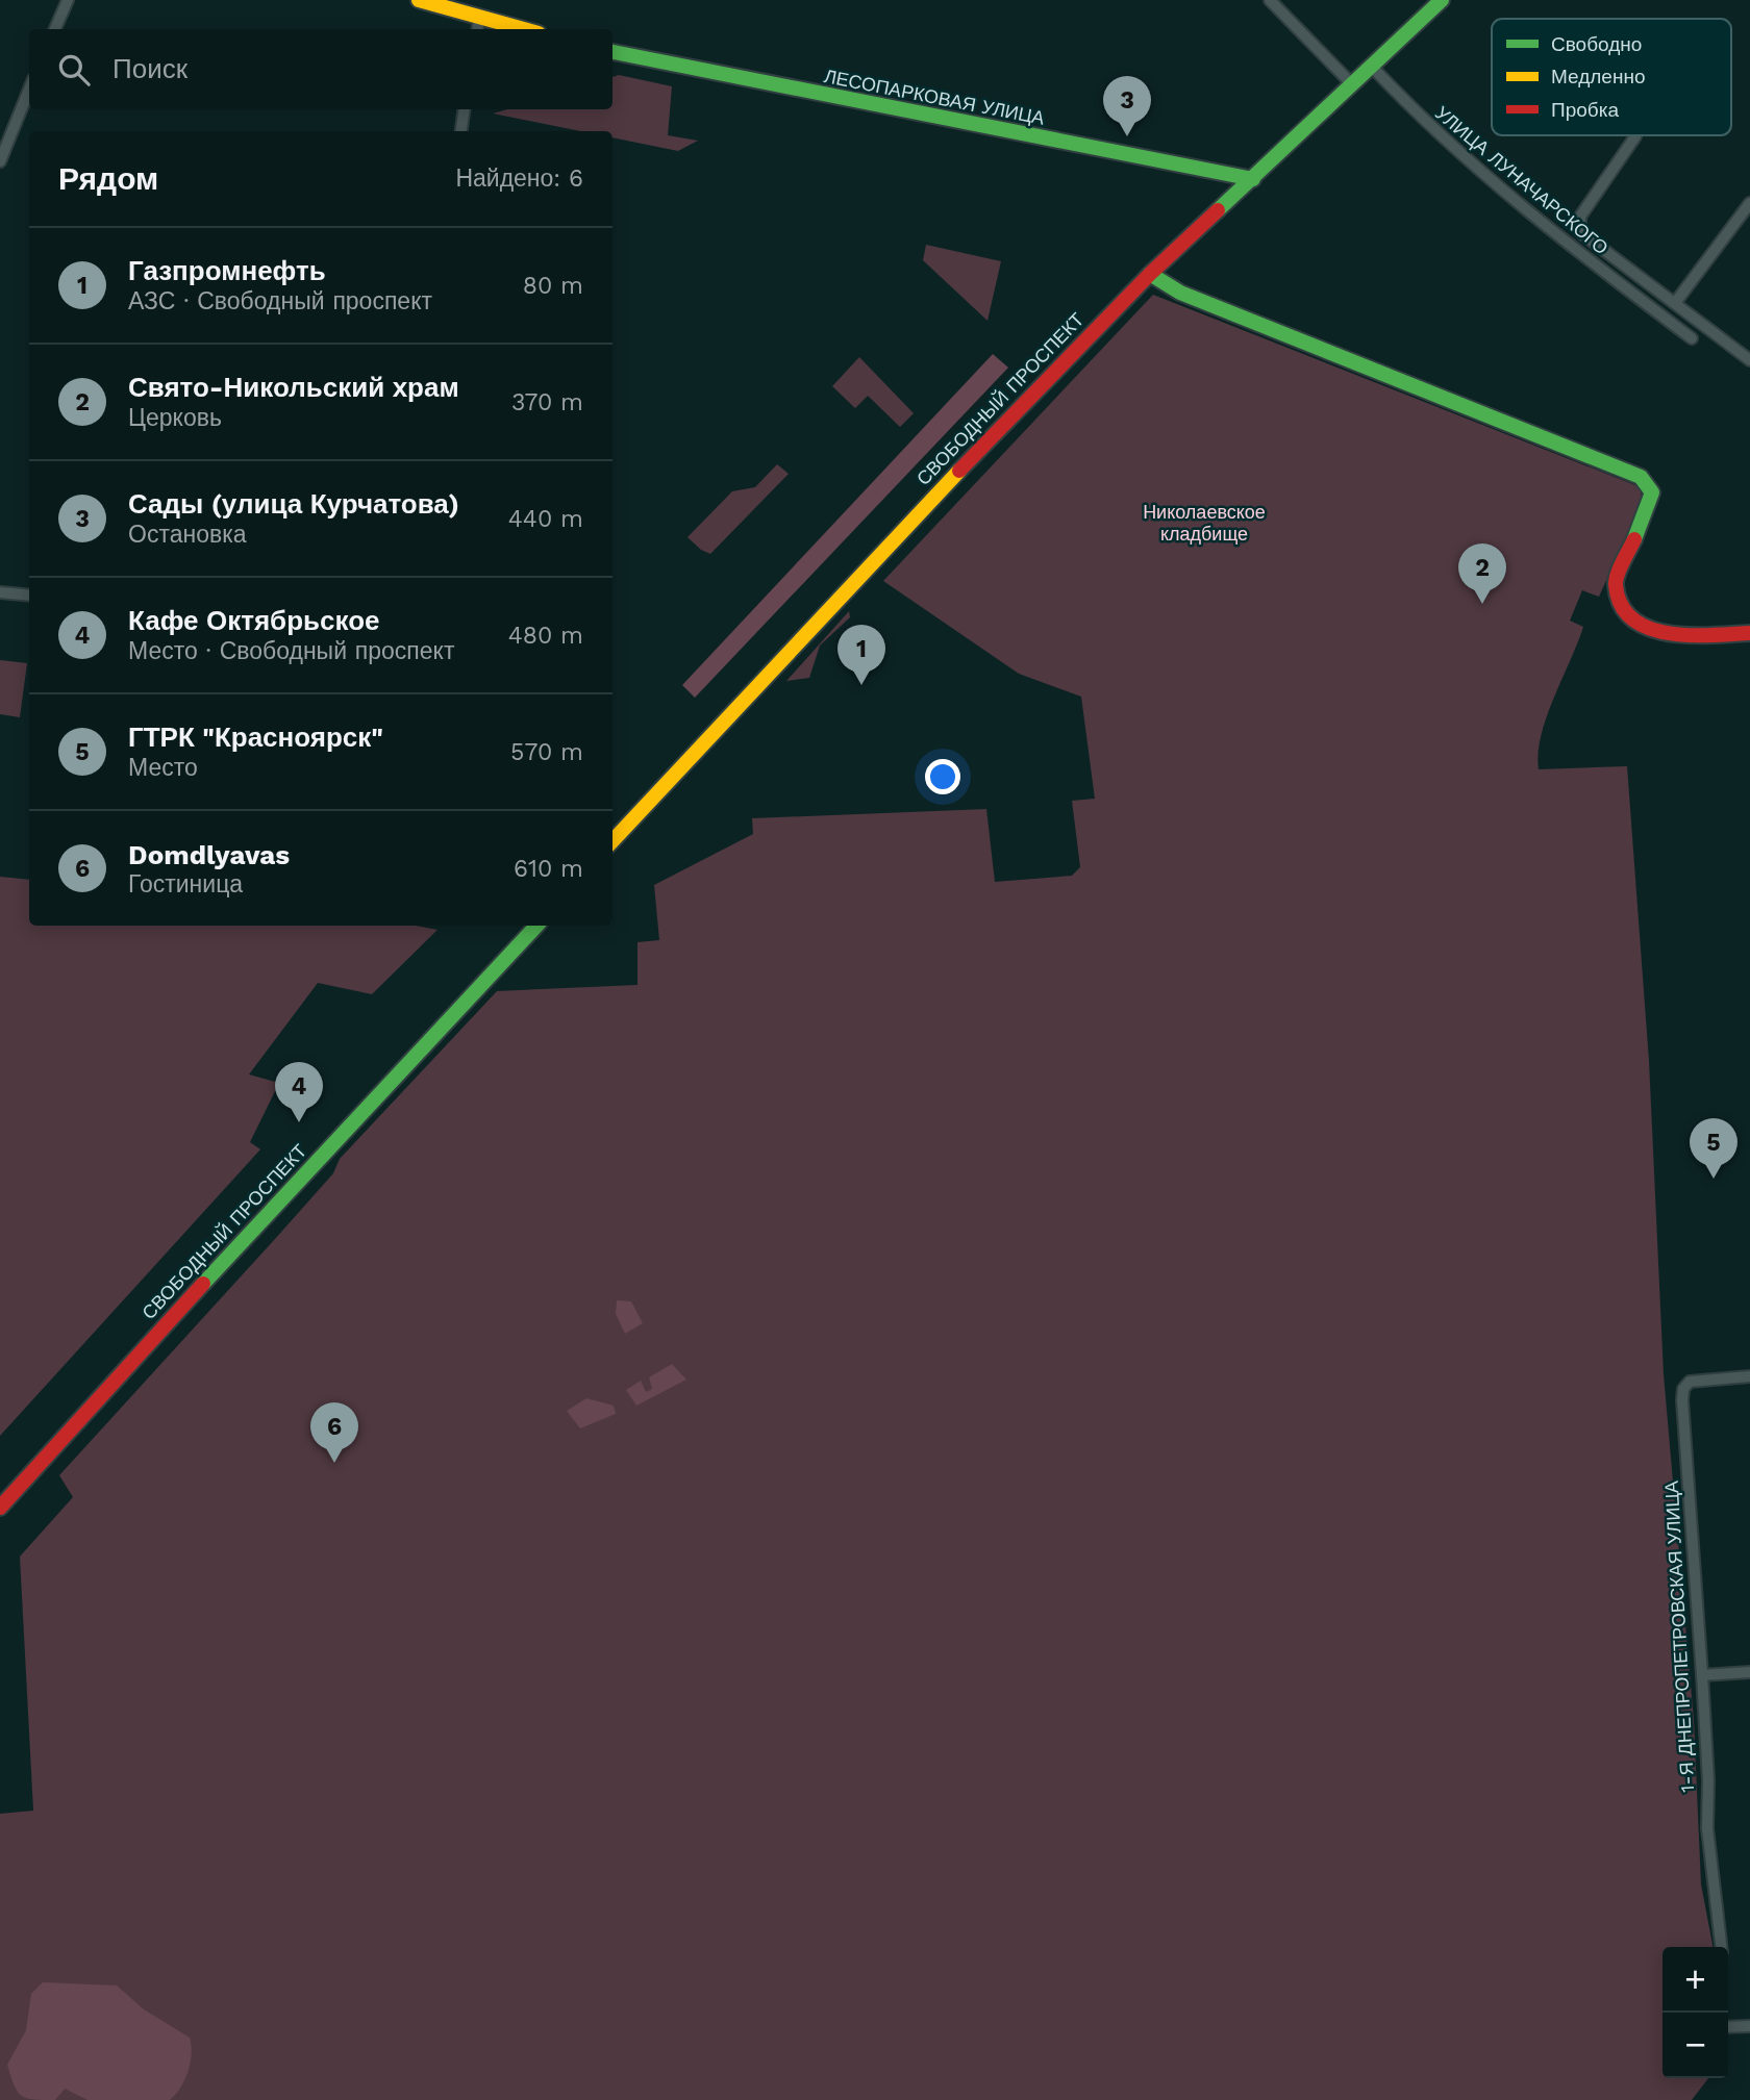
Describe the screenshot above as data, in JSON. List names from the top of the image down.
{
  "streets": {
    "main road": ["ЛЕСОПАРКОВАЯ УЛИЦА", "СВОБОДНЫЙ ПРОСПЕКТ"],
    "street": ["УЛИЦА ЛУНАЧАРСКОГО", "1-Я ДНЕПРОПЕТРОВСКАЯ УЛИЦА"]
  },
  "crossings": [
    ["ЛЕСОПАРКОВАЯ УЛИЦА", "СВОБОДНЫЙ ПРОСПЕКТ"],
    ["УЛИЦА ЛУНАЧАРСКОГО", "СВОБОДНЫЙ ПРОСПЕКТ"]
  ],
  "parks": ["Николаевское кладбище"],
  "legend": ["Свободно", "Медленно", "Пробка"],
  "page": {
    "search": "Поиск",
    "pins": [
      "3",
      "2",
      "1",
      "4",
      "5",
      "6"
    ],
    "heading": ["Рядом", "Найдено: 6"],
    "list": [
      {
        "mark": "1",
        "name": "Газпромнефть",
        "note": "АЗС · Свободный проспект",
        "value": "80 m"
      },
      {
        "mark": "2",
        "name": "Свято-Никольский храм",
        "note": "Церковь",
        "value": "370 m"
      },
      {
        "mark": "3",
        "name": "Сады (улица Курчатова)",
        "note": "Остановка",
        "value": "440 m"
      },
      {
        "mark": "4",
        "name": "Кафе Октябрьское",
        "note": "Место · Свободный проспект",
        "value": "480 m"
      },
      {
        "mark": "5",
        "name": "ГТРК \"Красноярск\"",
        "note": "Место",
        "value": "570 m"
      },
      {
        "mark": "6",
        "name": "Domdlyavas",
        "note": "Гостиница",
        "value": "610 m"
      }
    ],
    "map_buttons": ["+", "−"]
  }
}
